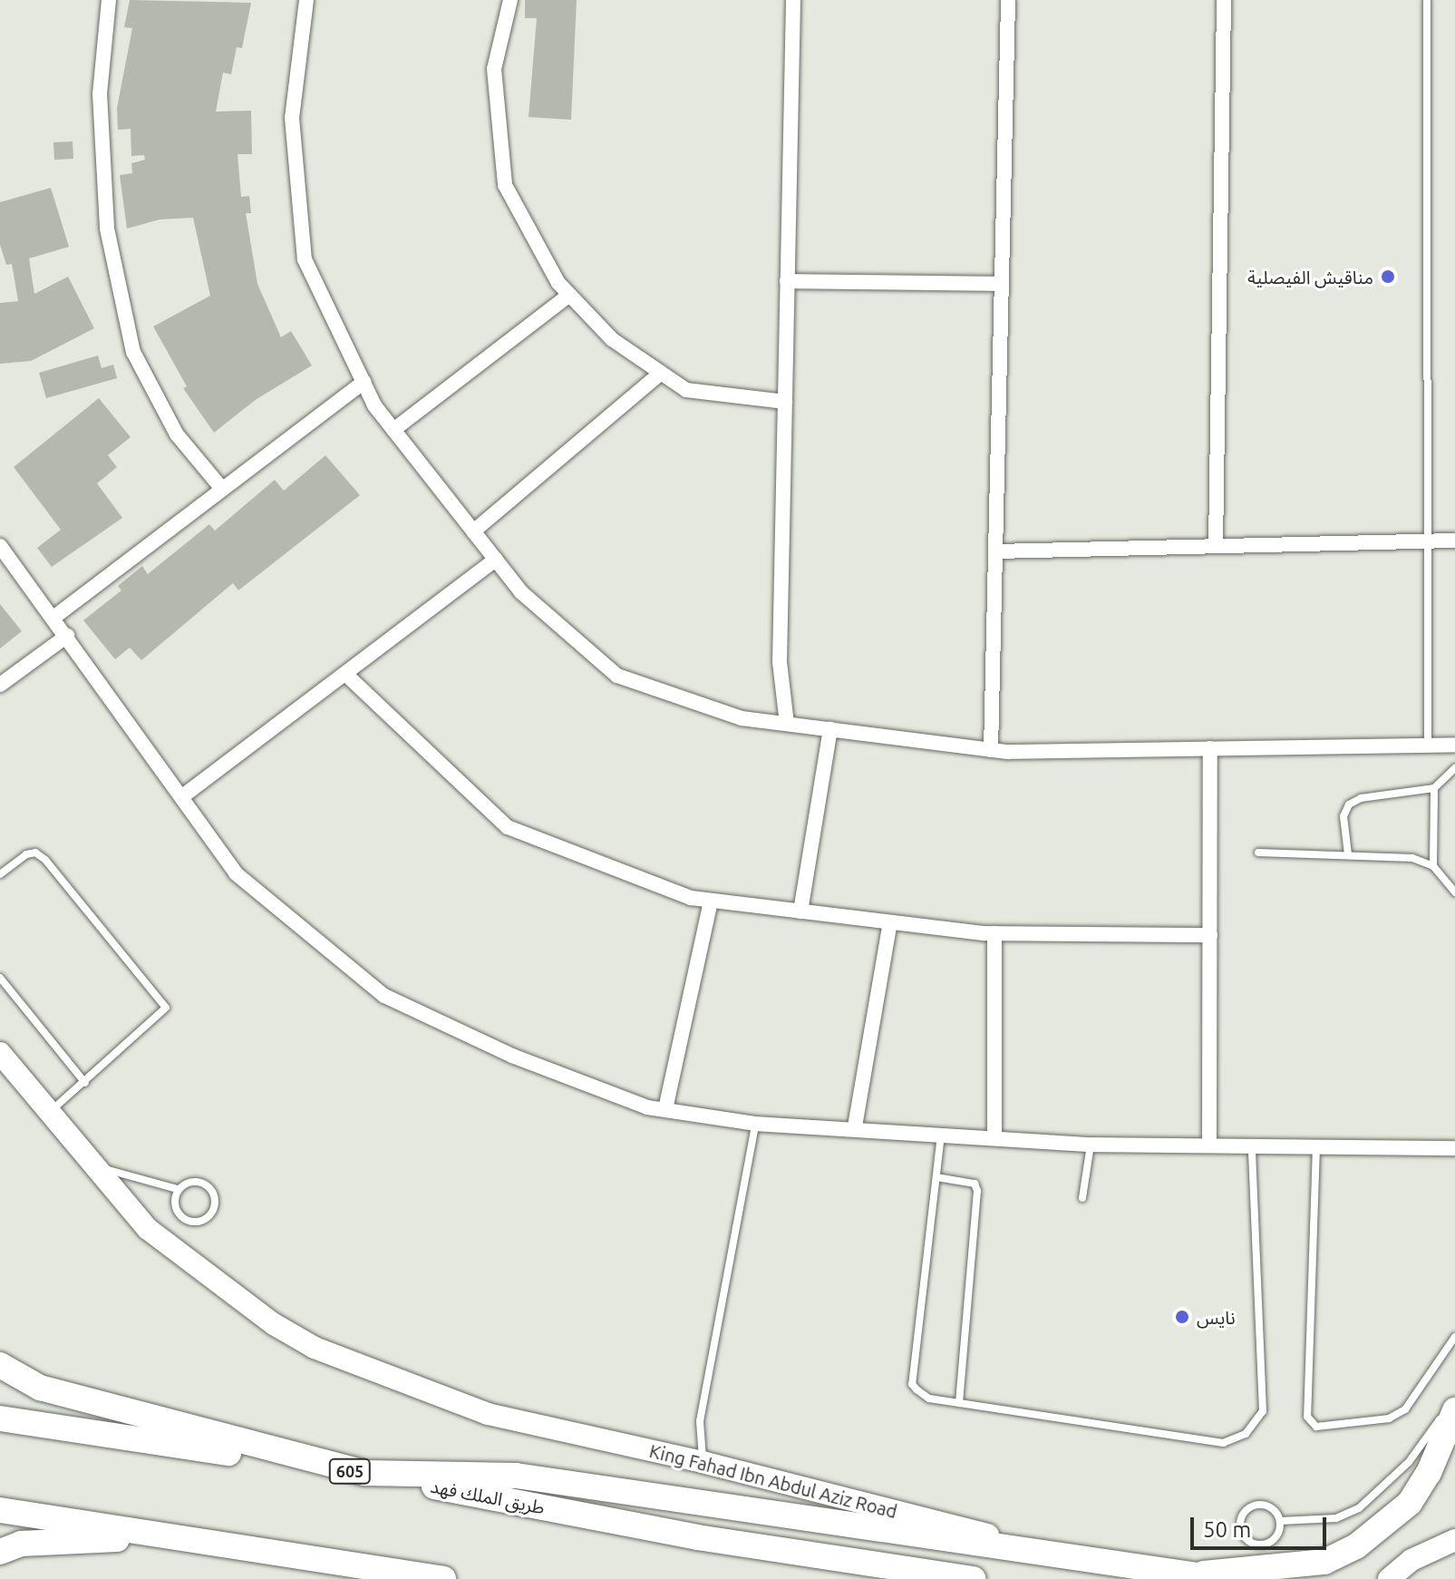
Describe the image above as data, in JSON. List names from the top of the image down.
{
  "streets": {
    "highway": ["605", "طريق الملك فهد"],
    "main road": ["King Fahad Ibn Abdul Aziz Road"]
  },
  "places": ["مناقيش الفيصلية", "نايس"],
  "scale_bar": "50 m"
}
